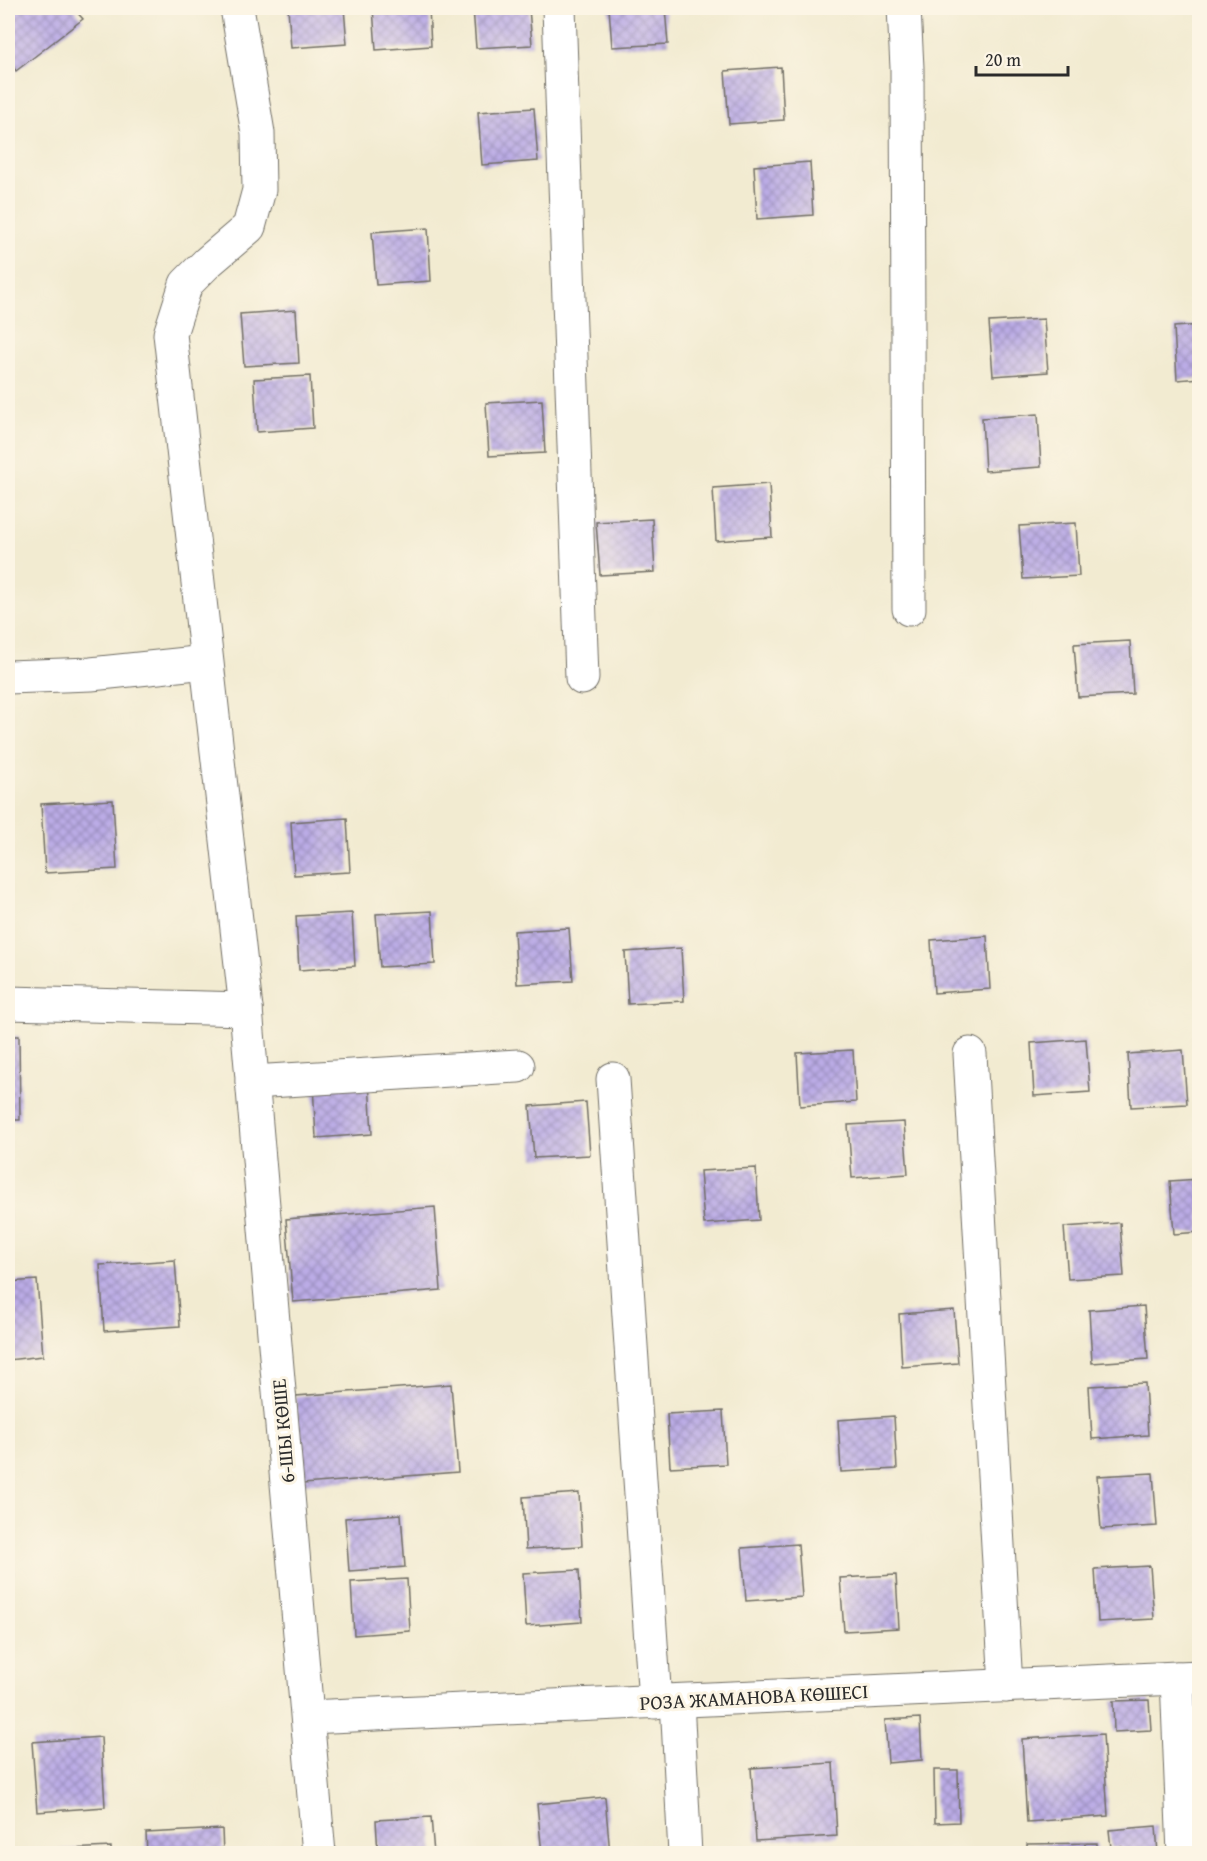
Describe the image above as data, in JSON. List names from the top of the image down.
{
  "streets": {
    "street": ["6-ШЫ КӨШЕ", "РОЗА ЖАМАНОВА КӨШЕСІ"]
  },
  "crossings": [
    ["6-ШЫ КӨШЕ", "РОЗА ЖАМАНОВА КӨШЕСІ"]
  ],
  "scale_bar": "20 m"
}
